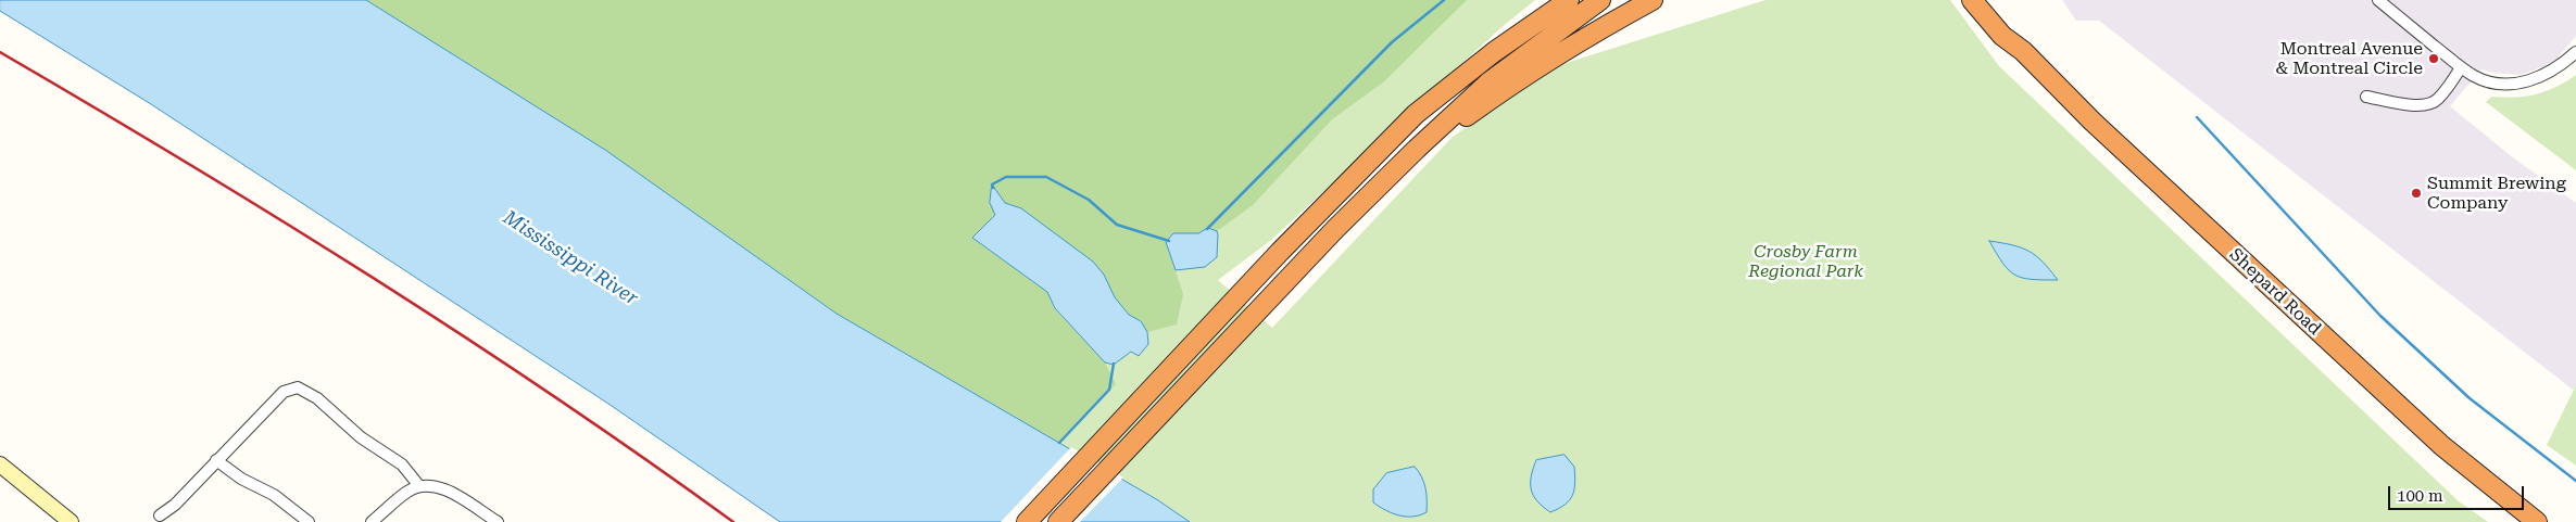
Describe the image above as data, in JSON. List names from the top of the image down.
{
  "streets": {
    "highway": ["Shepard Road"]
  },
  "water": ["Mississippi River"],
  "parks": ["Crosby Farm Regional Park"],
  "places": ["Montreal Avenue & Montreal Circle", "Summit Brewing Company"],
  "scale_bar": "100 m"
}
